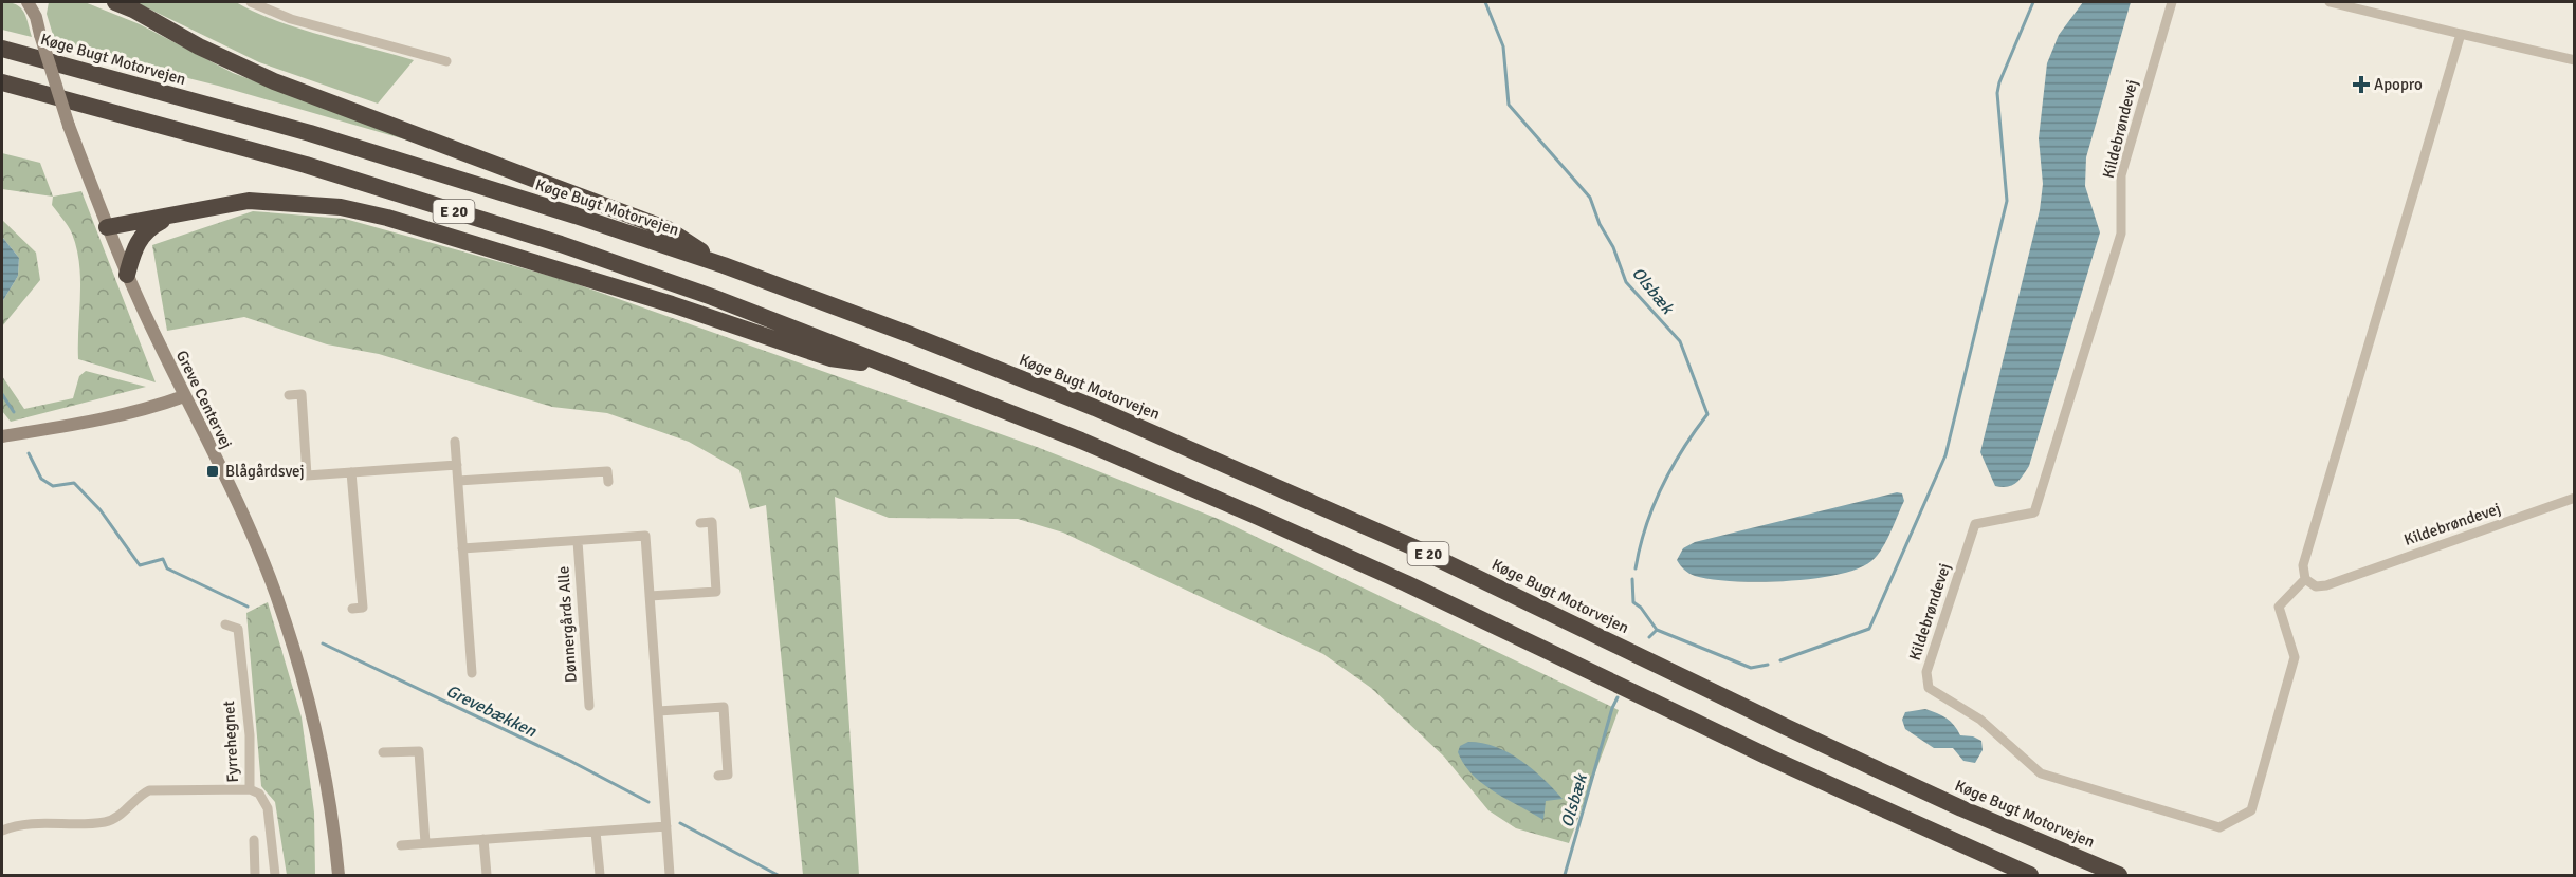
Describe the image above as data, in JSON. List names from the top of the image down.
{
  "streets": {
    "highway": ["Køge Bugt Motorvejen", "E 20"],
    "street": [
      "Kildebrøndevej",
      "Greve Centervej",
      "Dønnergårds Alle",
      "Fyrrehegnet"
    ]
  },
  "water": ["Olsbæk", "Grevebækken"],
  "places": {
    "health": ["Apopro"],
    "transit": ["Blågårdsvej"]
  }
}
